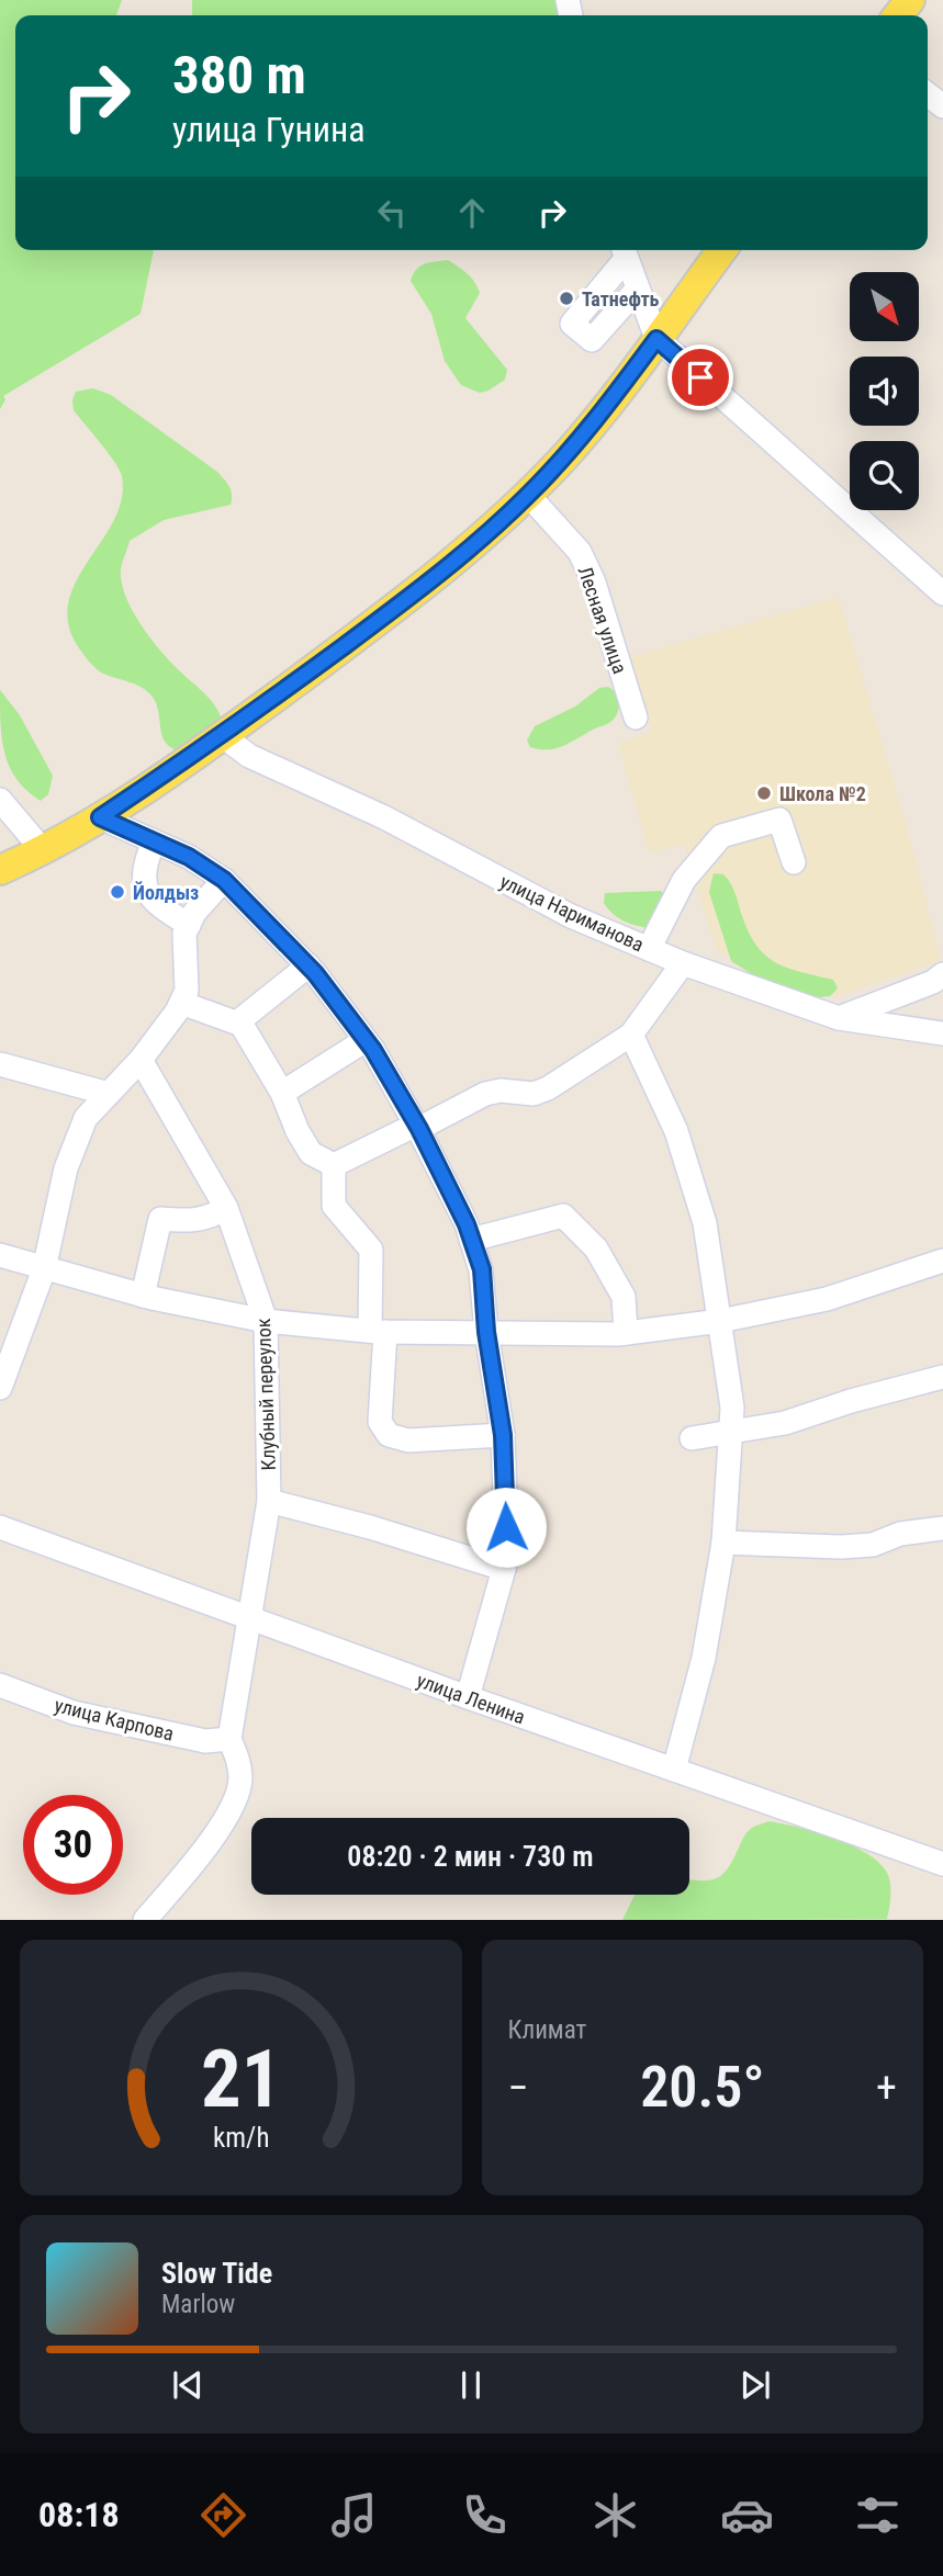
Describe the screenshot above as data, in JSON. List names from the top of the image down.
{
  "streets": {
    "street": [
      "Лесная улица",
      "улица Нариманова",
      "Клубный переулок",
      "улица Ленина",
      "улица Карпова"
    ]
  },
  "crossings": [
    ["Клубный переулок", "улица Ленина"],
    ["Клубный переулок", "улица Карпова"]
  ],
  "places": ["Татнефть", "Школа №2", "Йолдыз"],
  "north": "bottom right",
  "page": {
    "turn": ["380 m", "улица Гунина"],
    "limit": "30",
    "trip": "08:20 · 2 мин · 730 m",
    "tile": "Климат",
    "heat": ["−", "20.5°", "+"],
    "song": ["Slow Tide", "Marlow"],
    "tabs": "08:18",
    "gauge": ["21", "km/h"]
  }
}
